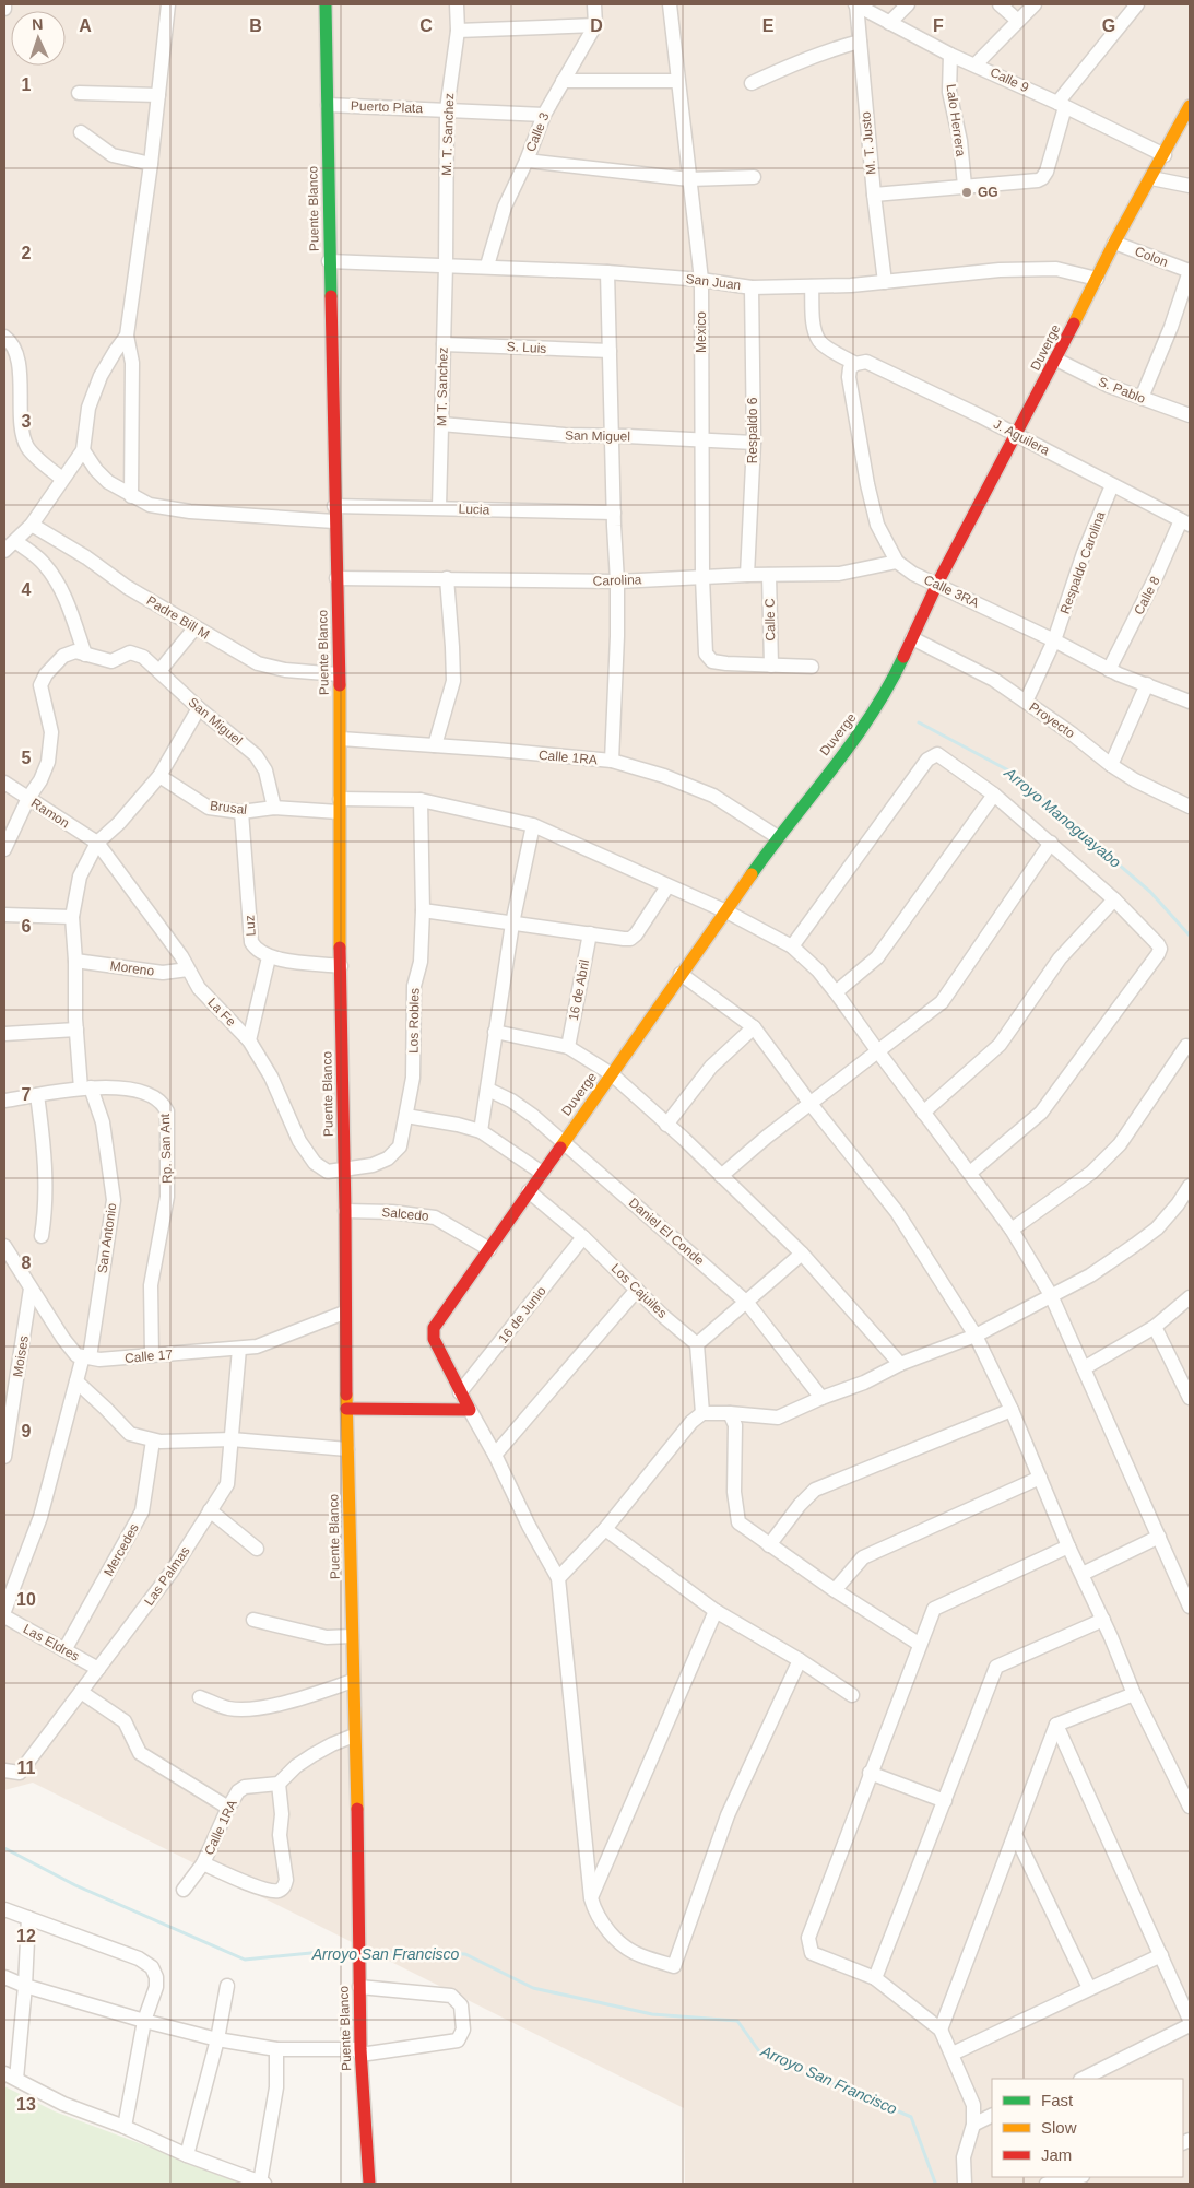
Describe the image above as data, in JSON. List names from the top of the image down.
{
  "streets": {
    "street": [
      "Calle 9",
      "Puerto Plata",
      "Lalo Herrera",
      "Calle 3",
      "M. T. Sanchez",
      "M. T. Justo",
      "Puente Blanco",
      "Colon",
      "San Juan",
      "Mexico",
      "S. Luis",
      "Duverge",
      "M T. Sanchez",
      "S. Pablo",
      "Respaldo 6",
      "San Miguel",
      "J. Aguilera",
      "Lucia",
      "Respaldo Carolina",
      "Carolina",
      "Calle 3RA",
      "Calle 8",
      "Padre Bill M",
      "Calle C",
      "Proyecto",
      "Calle 1RA",
      "Brusal",
      "Ramon",
      "Luz",
      "Moreno",
      "16 de Abril",
      "La Fe",
      "Los Robles",
      "Rp. San Ant",
      "Salcedo",
      "Daniel El Conde",
      "San Antonio",
      "Los Cajuiles",
      "16 de Junio",
      "Moises",
      "Calle 17",
      "Mercedes",
      "Las Palmas",
      "Las Eldres"
    ]
  },
  "crossings": [
    ["Calle 9", "Lalo Herrera"],
    ["Calle 9", "M. T. Justo"],
    ["Calle 9", "Duverge"],
    ["Puerto Plata", "Calle 3"],
    ["Puerto Plata", "M. T. Sanchez"],
    ["Puerto Plata", "Puente Blanco"],
    ["Calle 3", "San Juan"],
    ["M. T. Sanchez", "San Juan"],
    ["M. T. Sanchez", "M T. Sanchez"],
    ["M. T. Justo", "San Juan"],
    ["Puente Blanco", "San Juan"],
    ["Puente Blanco", "Lucia"],
    ["Puente Blanco", "Carolina"],
    ["Puente Blanco", "Padre Bill M"],
    ["Puente Blanco", "Calle 1RA"],
    ["Puente Blanco", "Brusal"],
    ["Puente Blanco", "La Fe"],
    ["Puente Blanco", "Los Robles"],
    ["Puente Blanco", "Salcedo"],
    ["Puente Blanco", "Calle 17"],
    ["Colon", "Duverge"],
    ["San Juan", "Mexico"],
    ["San Juan", "Duverge"],
    ["San Juan", "M T. Sanchez"],
    ["San Juan", "Respaldo 6"],
    ["San Juan", "J. Aguilera"],
    ["Mexico", "San Miguel"],
    ["Mexico", "Carolina"],
    ["Mexico", "Calle C"],
    ["S. Luis", "M T. Sanchez"],
    ["Duverge", "S. Pablo"],
    ["Duverge", "J. Aguilera"],
    ["Duverge", "Calle 3RA"],
    ["Duverge", "Proyecto"],
    ["Duverge", "Calle 1RA"],
    ["Duverge", "Brusal"],
    ["Duverge", "Salcedo"],
    ["Duverge", "Daniel El Conde"],
    ["Duverge", "Los Cajuiles"],
    ["Duverge", "16 de Junio"],
    ["M T. Sanchez", "San Miguel"],
    ["M T. Sanchez", "Lucia"],
    ["Respaldo 6", "San Miguel"],
    ["Respaldo 6", "Carolina"],
    ["San Miguel", "Brusal"],
    ["J. Aguilera", "Respaldo Carolina"],
    ["J. Aguilera", "Calle 3RA"],
    ["J. Aguilera", "Calle 8"],
    ["Respaldo Carolina", "Calle 3RA"],
    ["Respaldo Carolina", "Proyecto"],
    ["Carolina", "Calle 3RA"],
    ["Carolina", "Calle C"],
    ["Calle 3RA", "Calle 8"],
    ["Brusal", "Luz"],
    ["Brusal", "Los Robles"],
    ["Ramon", "La Fe"],
    ["Ramon", "San Antonio"],
    ["Moreno", "La Fe"],
    ["Moreno", "San Antonio"],
    ["La Fe", "Los Robles"],
    ["La Fe", "San Antonio"],
    ["Rp. San Ant", "San Antonio"],
    ["Rp. San Ant", "Calle 17"],
    ["San Antonio", "Calle 17"],
    ["Los Cajuiles", "16 de Junio"],
    ["Calle 17", "Las Palmas"],
    ["Mercedes", "Las Eldres"],
    ["Las Palmas", "Las Eldres"]
  ],
  "water": ["Arroyo Manoguayabo", "Arroyo San Francisco"],
  "places": ["GG"],
  "legend": ["Fast", "Slow", "Jam"],
  "north": "top",
  "grid": {
    "columns": [
      "A",
      "B",
      "C",
      "D",
      "E",
      "F",
      "G"
    ],
    "rows": [
      "1",
      "2",
      "3",
      "4",
      "5",
      "6",
      "7",
      "8",
      "9",
      "10",
      "11",
      "12",
      "13"
    ]
  }
}
